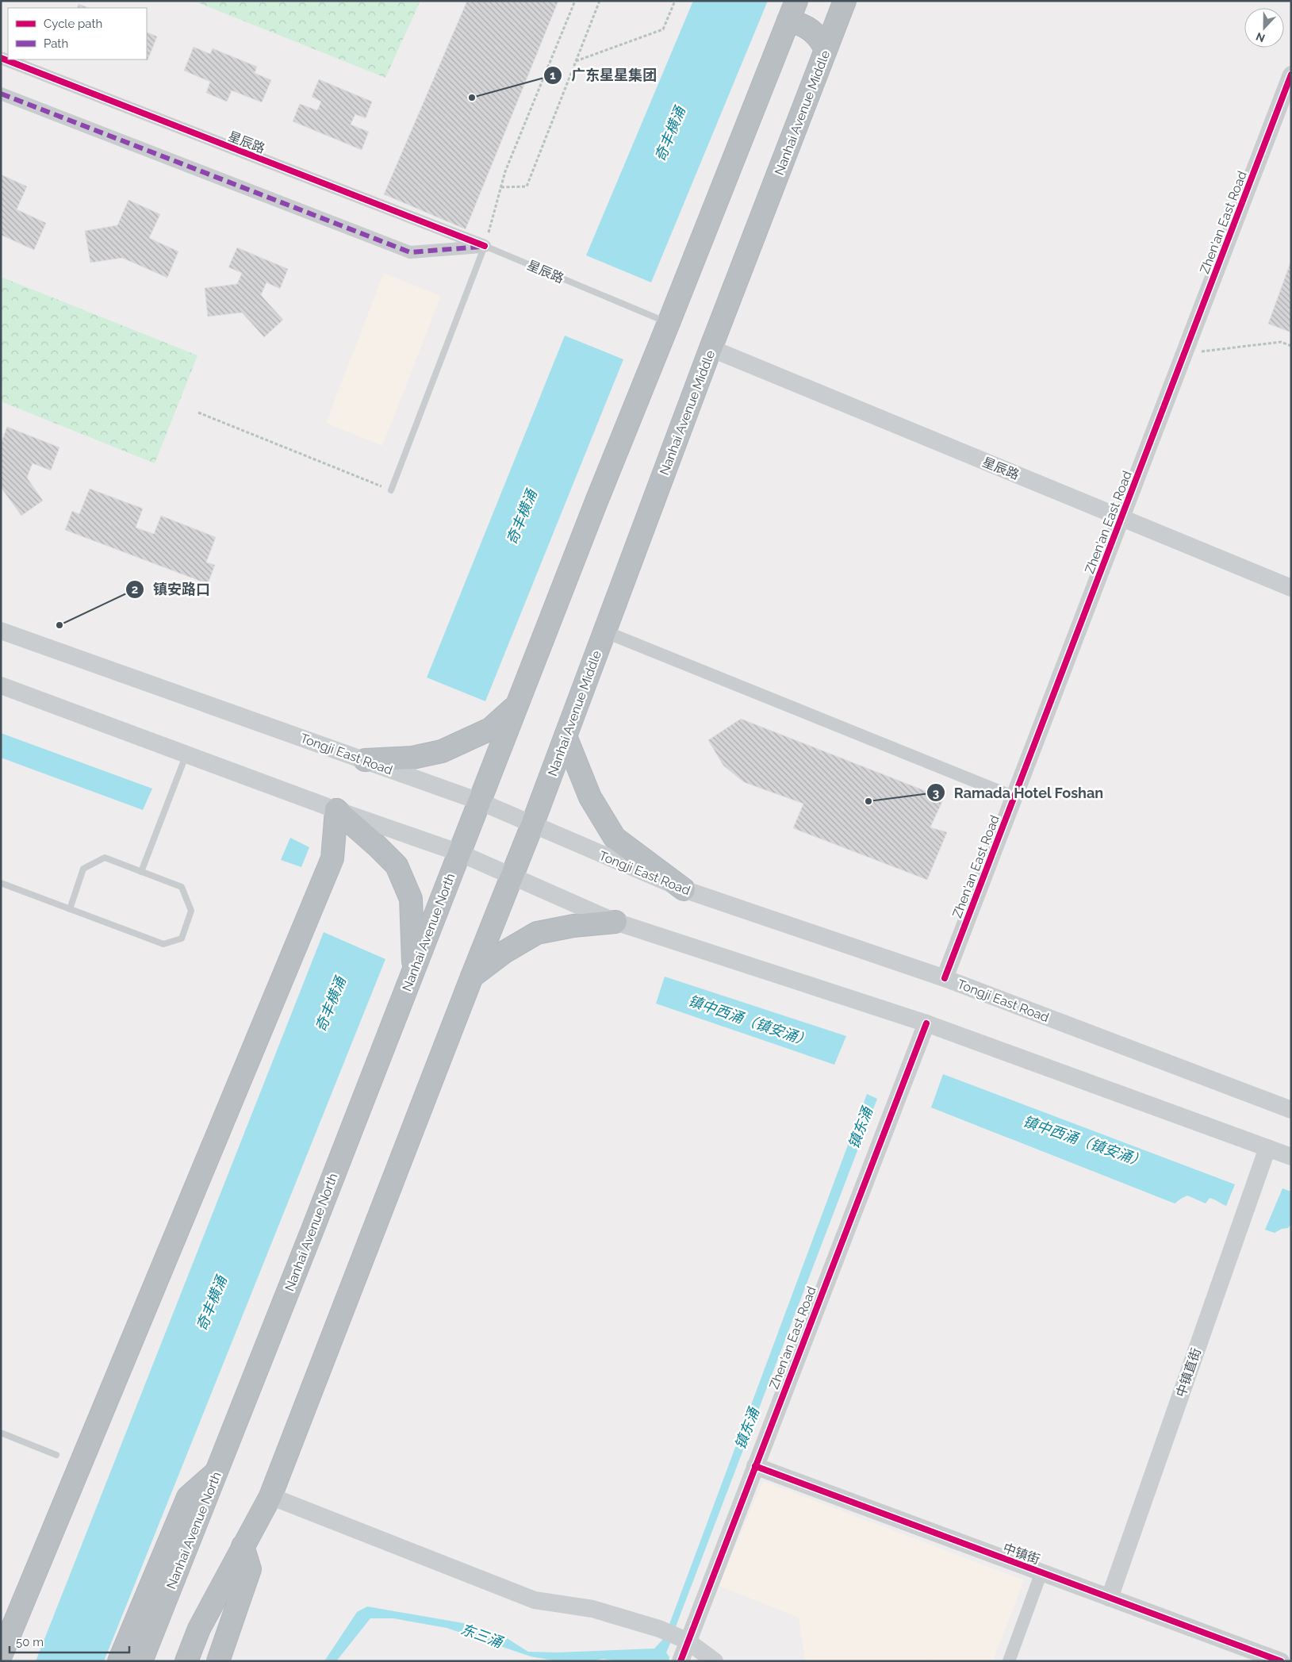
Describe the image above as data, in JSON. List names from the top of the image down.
{
  "streets": {
    "highway": ["Nanhai Avenue Middle", "Nanhai Avenue North"],
    "street": [
      "星辰路",
      "Zhen'an East Road",
      "Tongji East Road",
      "中镇直街",
      "中镇街"
    ]
  },
  "crossings": [
    ["Nanhai Avenue Middle", "星辰路"],
    ["Nanhai Avenue Middle", "Tongji East Road"],
    ["星辰路", "Zhen'an East Road"],
    ["Zhen'an East Road", "Tongji East Road"],
    ["Zhen'an East Road", "中镇街"],
    ["Tongji East Road", "Nanhai Avenue North"],
    ["中镇直街", "中镇街"]
  ],
  "water": [
    "奇丰横涌",
    "镇中西涌（镇安涌）",
    "镇东涌",
    "东三涌"
  ],
  "places": ["广东星星集团", "镇安路口", "Ramada Hotel Foshan"],
  "legend": ["Cycle path", "Path"],
  "scale_bar": "50 m",
  "north": "bottom"
}
